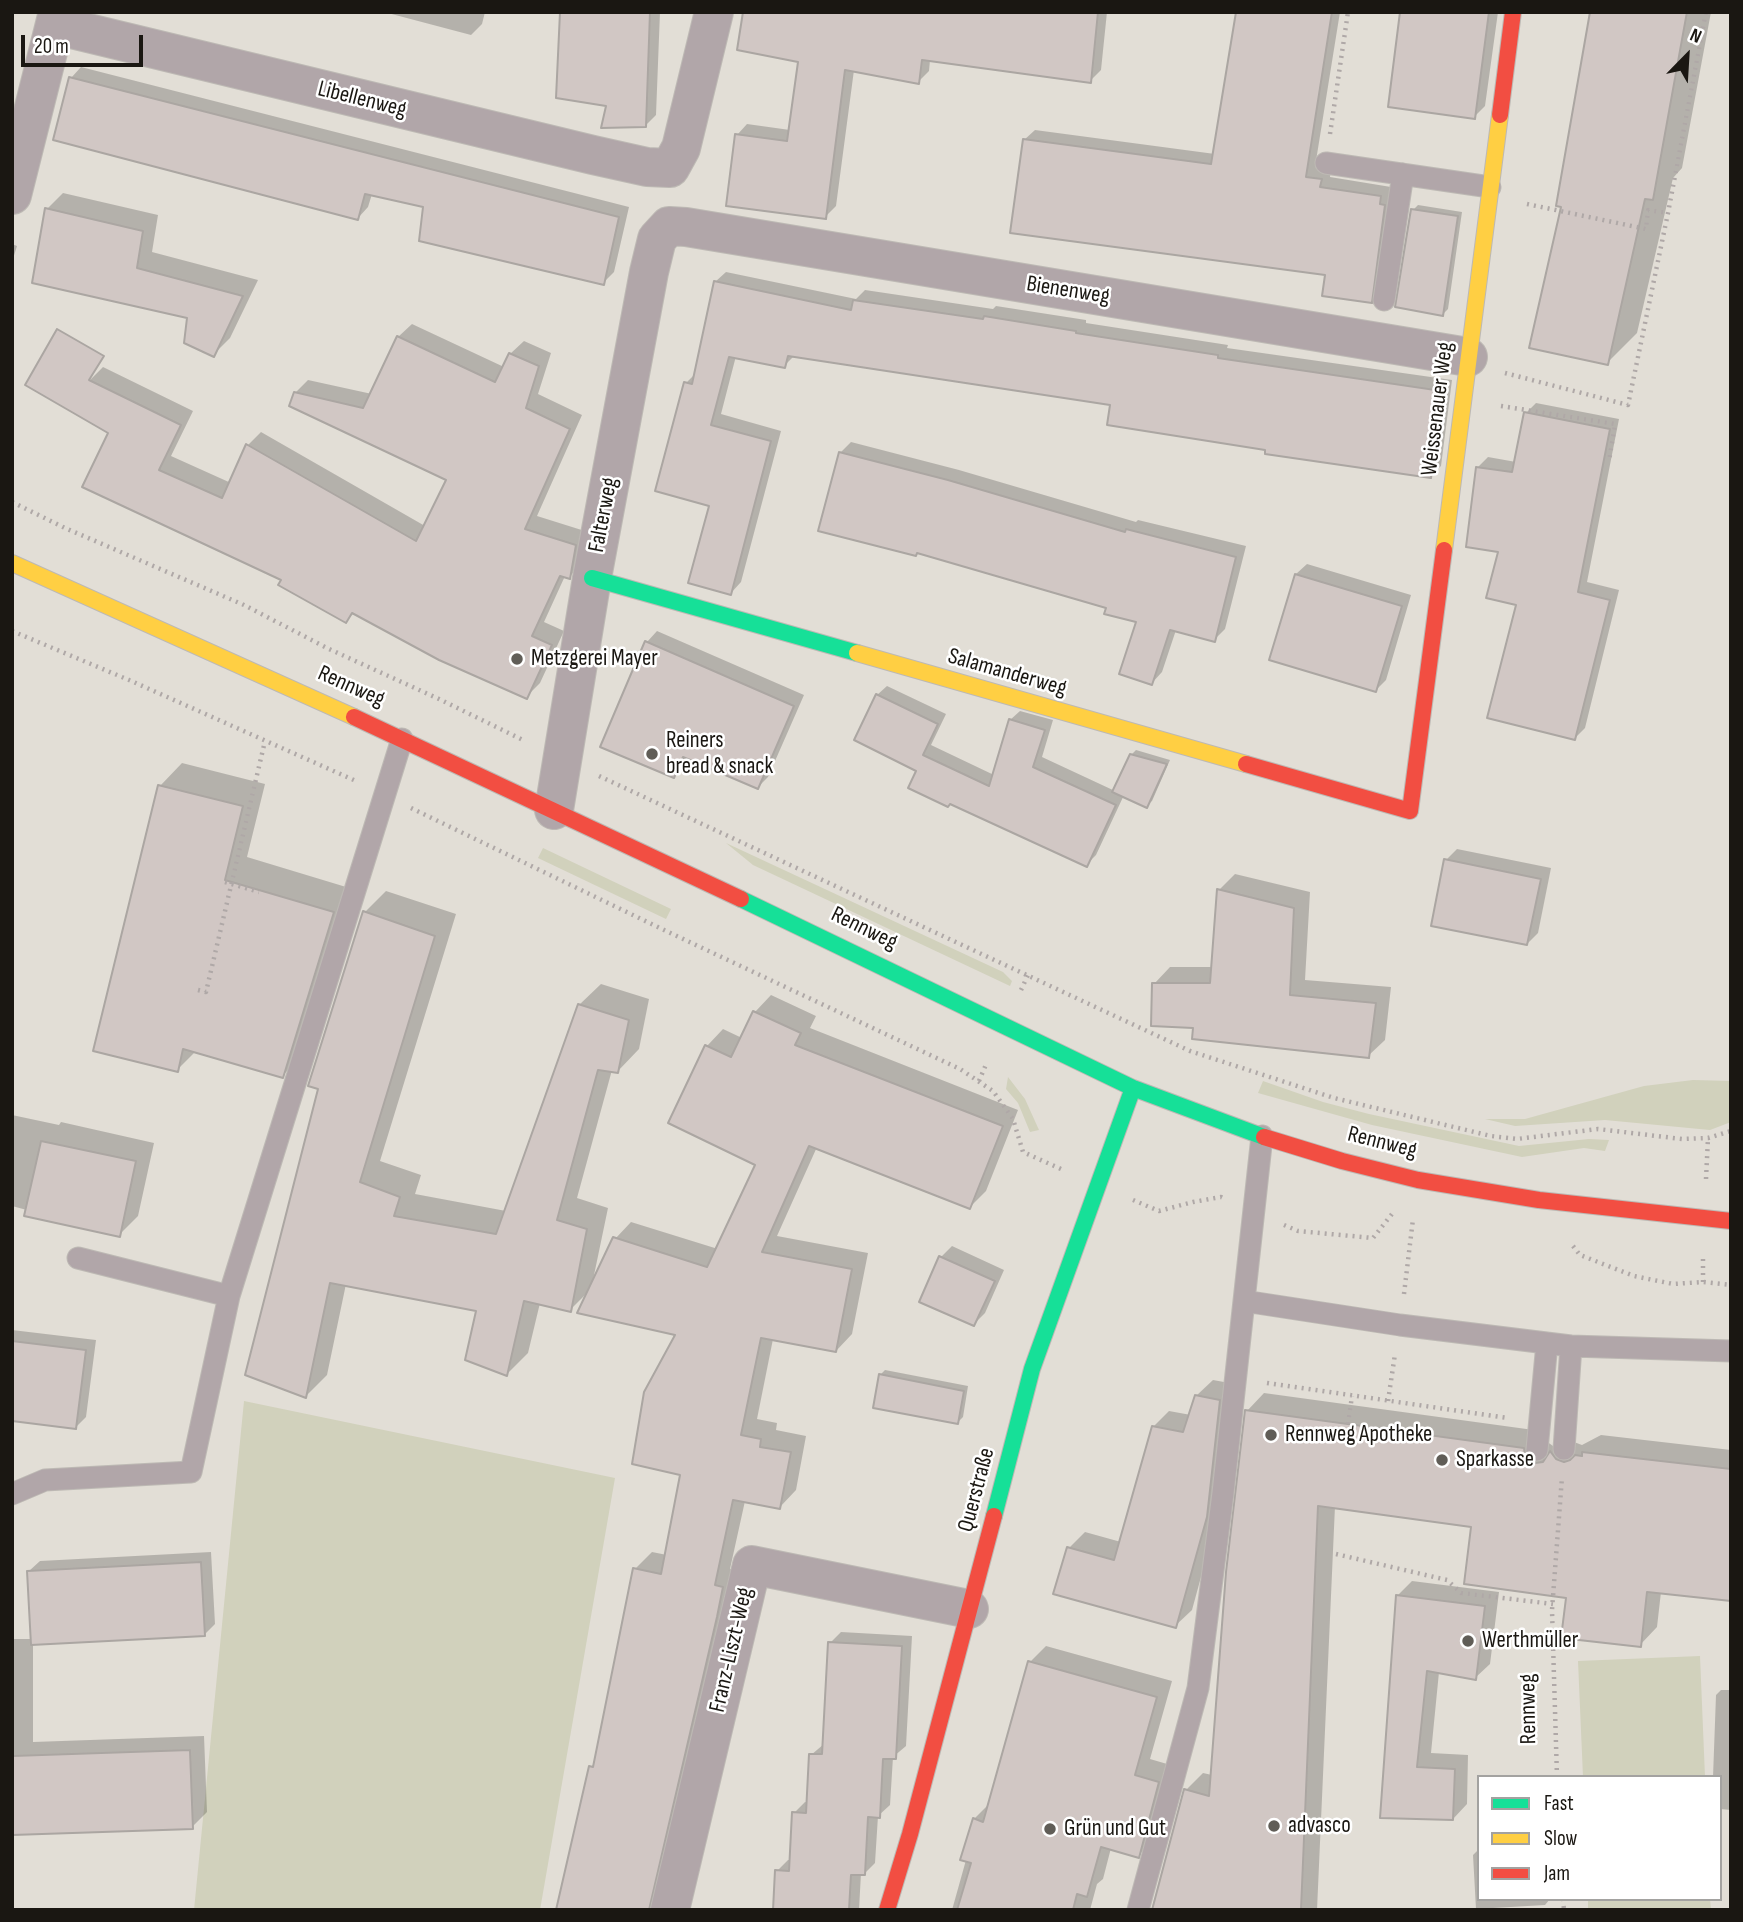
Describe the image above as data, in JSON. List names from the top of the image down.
{
  "streets": {
    "street": [
      "Libellenweg",
      "Bienenweg",
      "Weissenauer Weg",
      "Falterweg",
      "Salamanderweg",
      "Rennweg",
      "Querstraße",
      "Franz-Liszt-Weg"
    ]
  },
  "crossings": [
    ["Bienenweg", "Weissenauer Weg"],
    ["Bienenweg", "Falterweg"],
    ["Weissenauer Weg", "Salamanderweg"],
    ["Falterweg", "Salamanderweg"],
    ["Falterweg", "Rennweg"],
    ["Rennweg", "Querstraße"],
    ["Querstraße", "Franz-Liszt-Weg"]
  ],
  "places": [
    "Metzgerei Mayer",
    "Reiners bread & snack",
    "Rennweg Apotheke",
    "Sparkasse",
    "Werthmüller",
    "advasco",
    "Grün und Gut"
  ],
  "legend": ["Fast", "Slow", "Jam"],
  "scale_bar": "20 m",
  "north": "top right"
}
